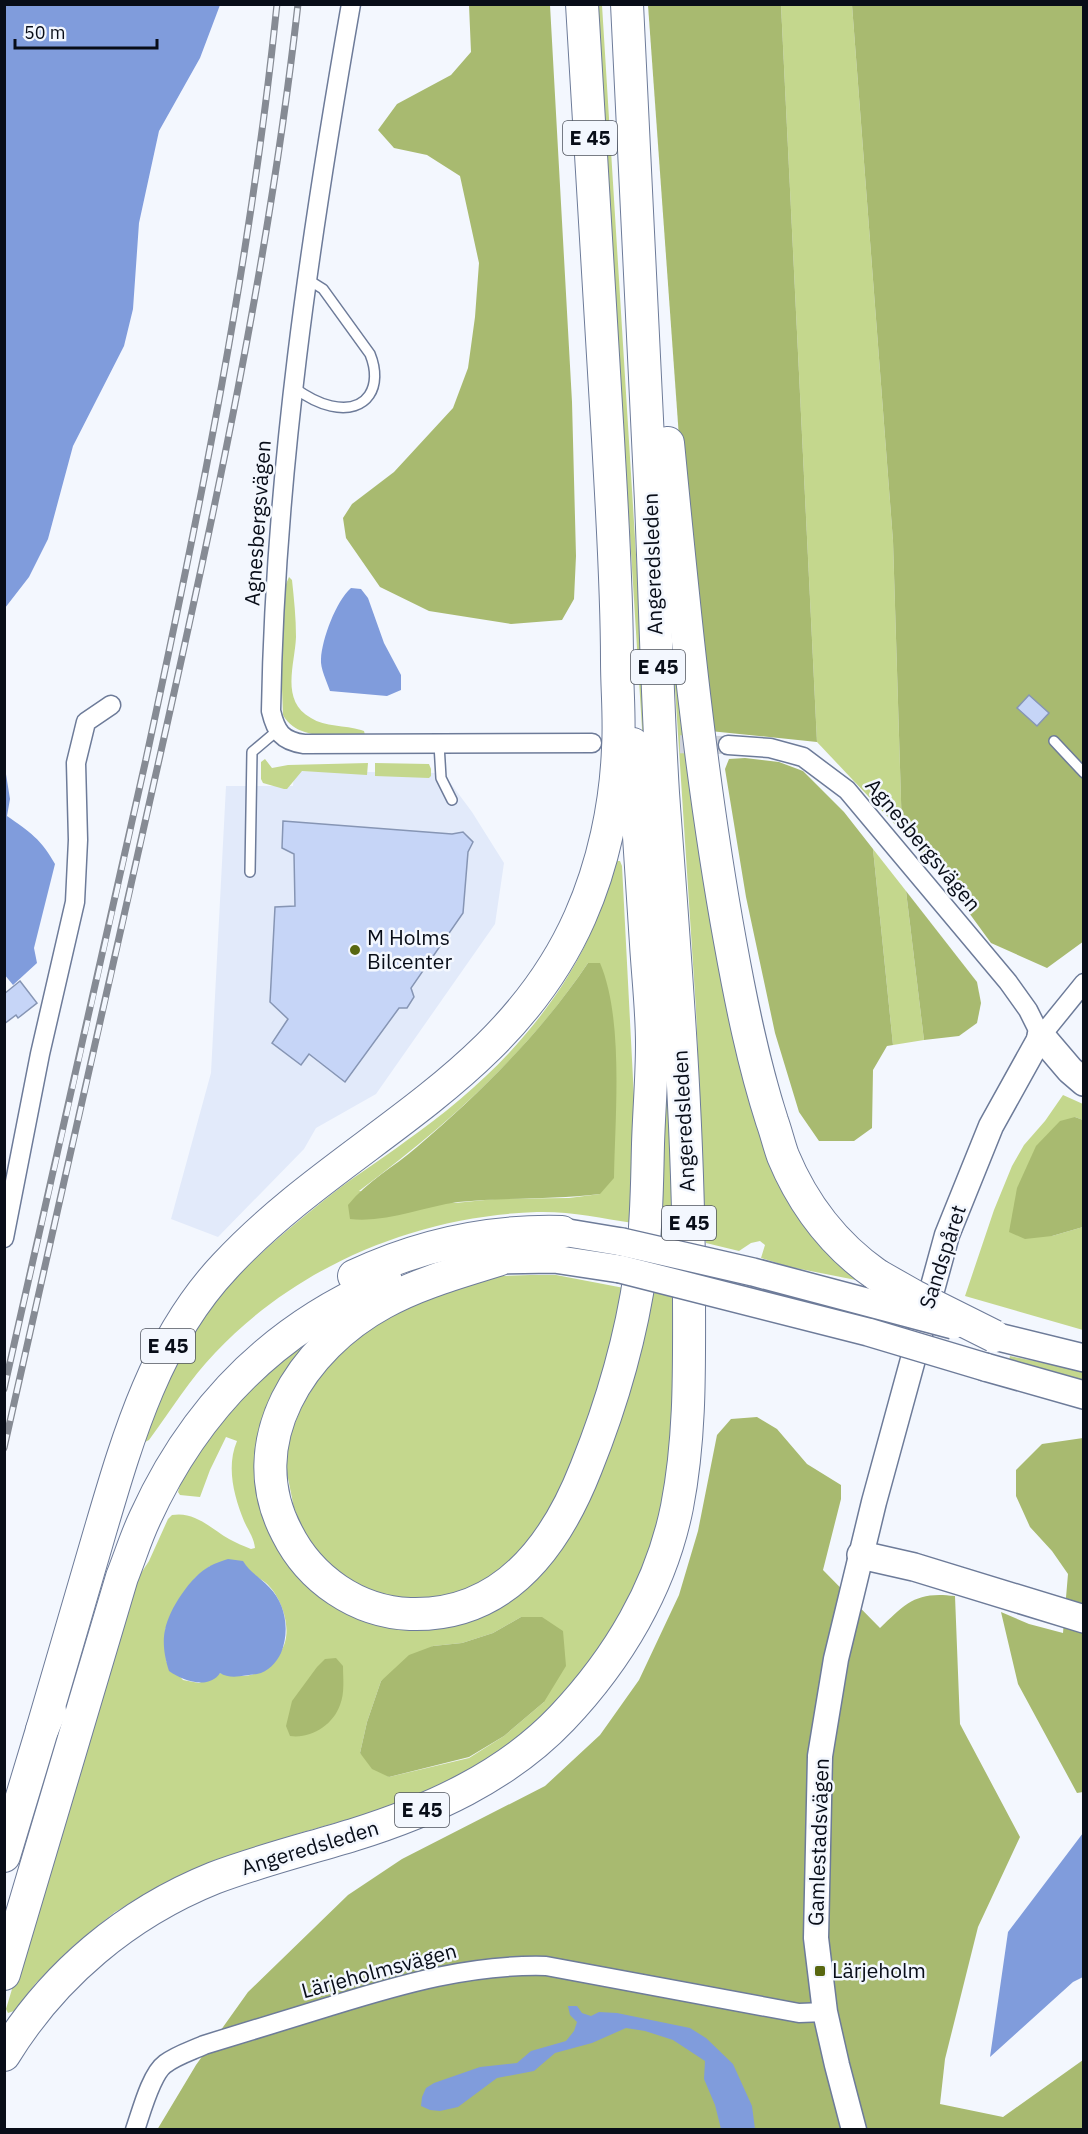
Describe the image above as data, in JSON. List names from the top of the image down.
{
  "streets": {
    "highway": ["E 45", "Angeredsleden"],
    "street": [
      "Agnesbergsvägen",
      "Sandspåret",
      "Gamlestadsvägen",
      "Lärjeholmsvägen"
    ]
  },
  "crossings": [
    ["E 45", "Angeredsleden"],
    ["Agnesbergsvägen", "Sandspåret"],
    ["Sandspåret", "Gamlestadsvägen"],
    ["Gamlestadsvägen", "Lärjeholmsvägen"]
  ],
  "places": {
    "other": ["M Holms Bilcenter"],
    "transit": ["Lärjeholm"]
  },
  "scale_bar": "50 m"
}
